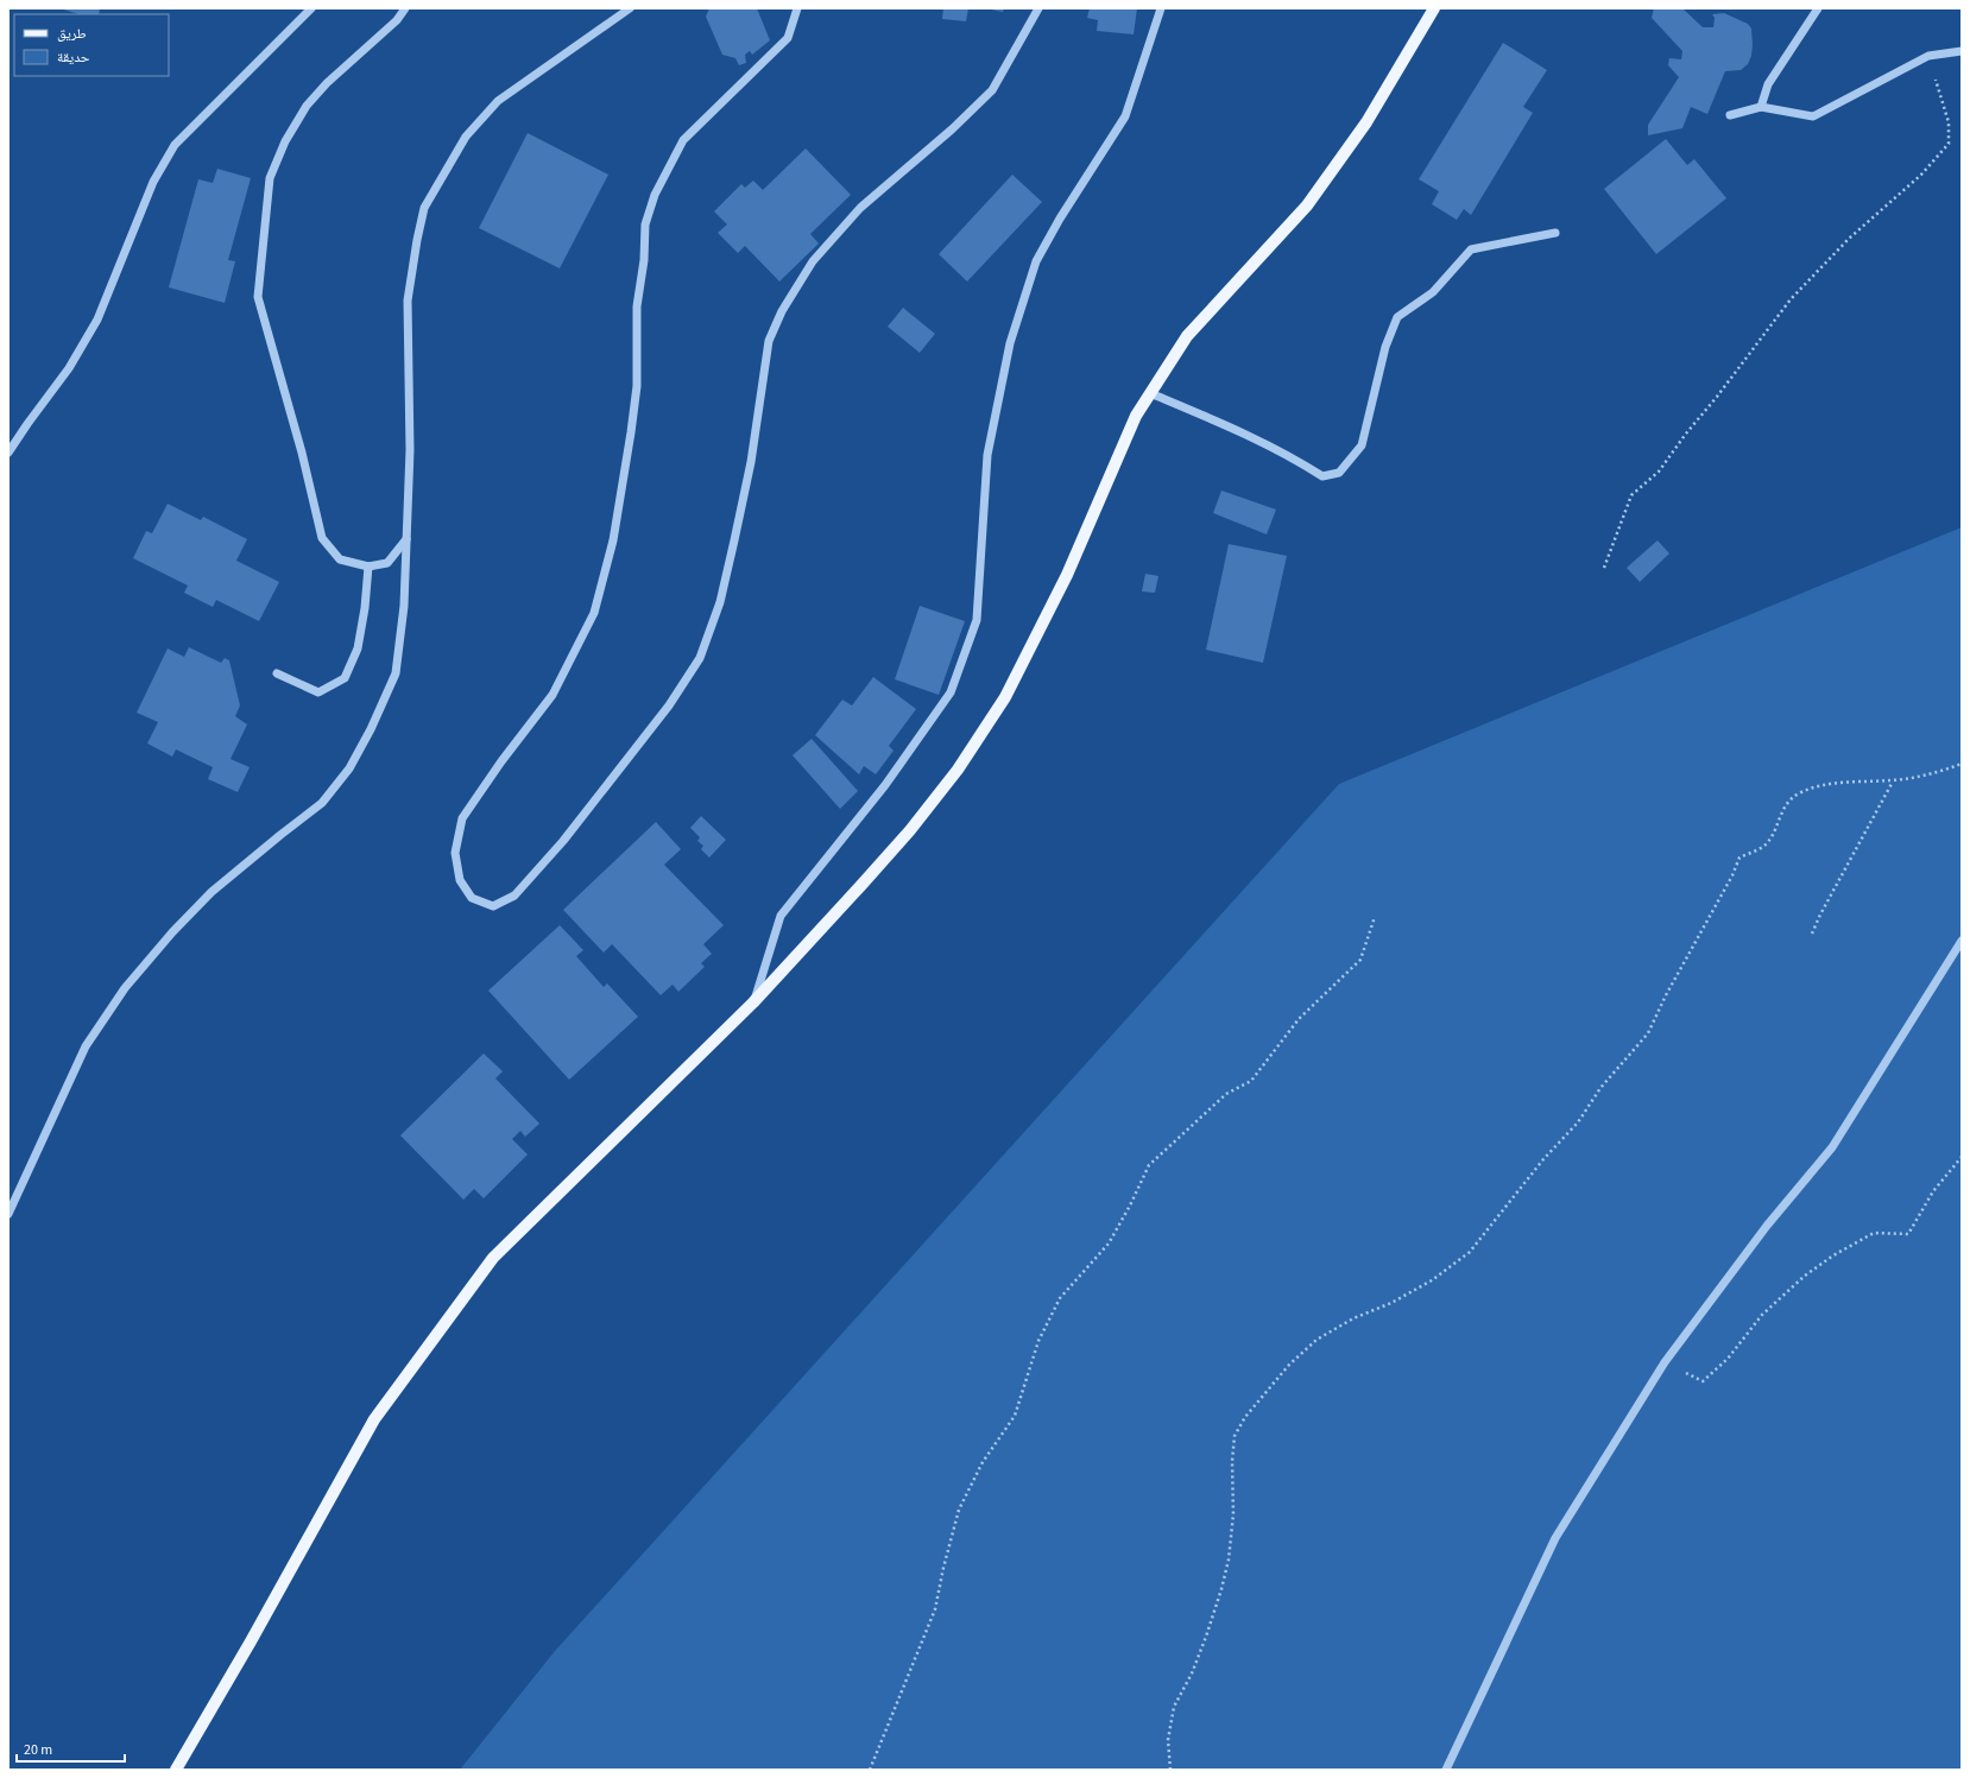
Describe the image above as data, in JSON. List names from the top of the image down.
{
  "legend": ["طريق", "حديقة"],
  "scale_bar": "20 m"
}
